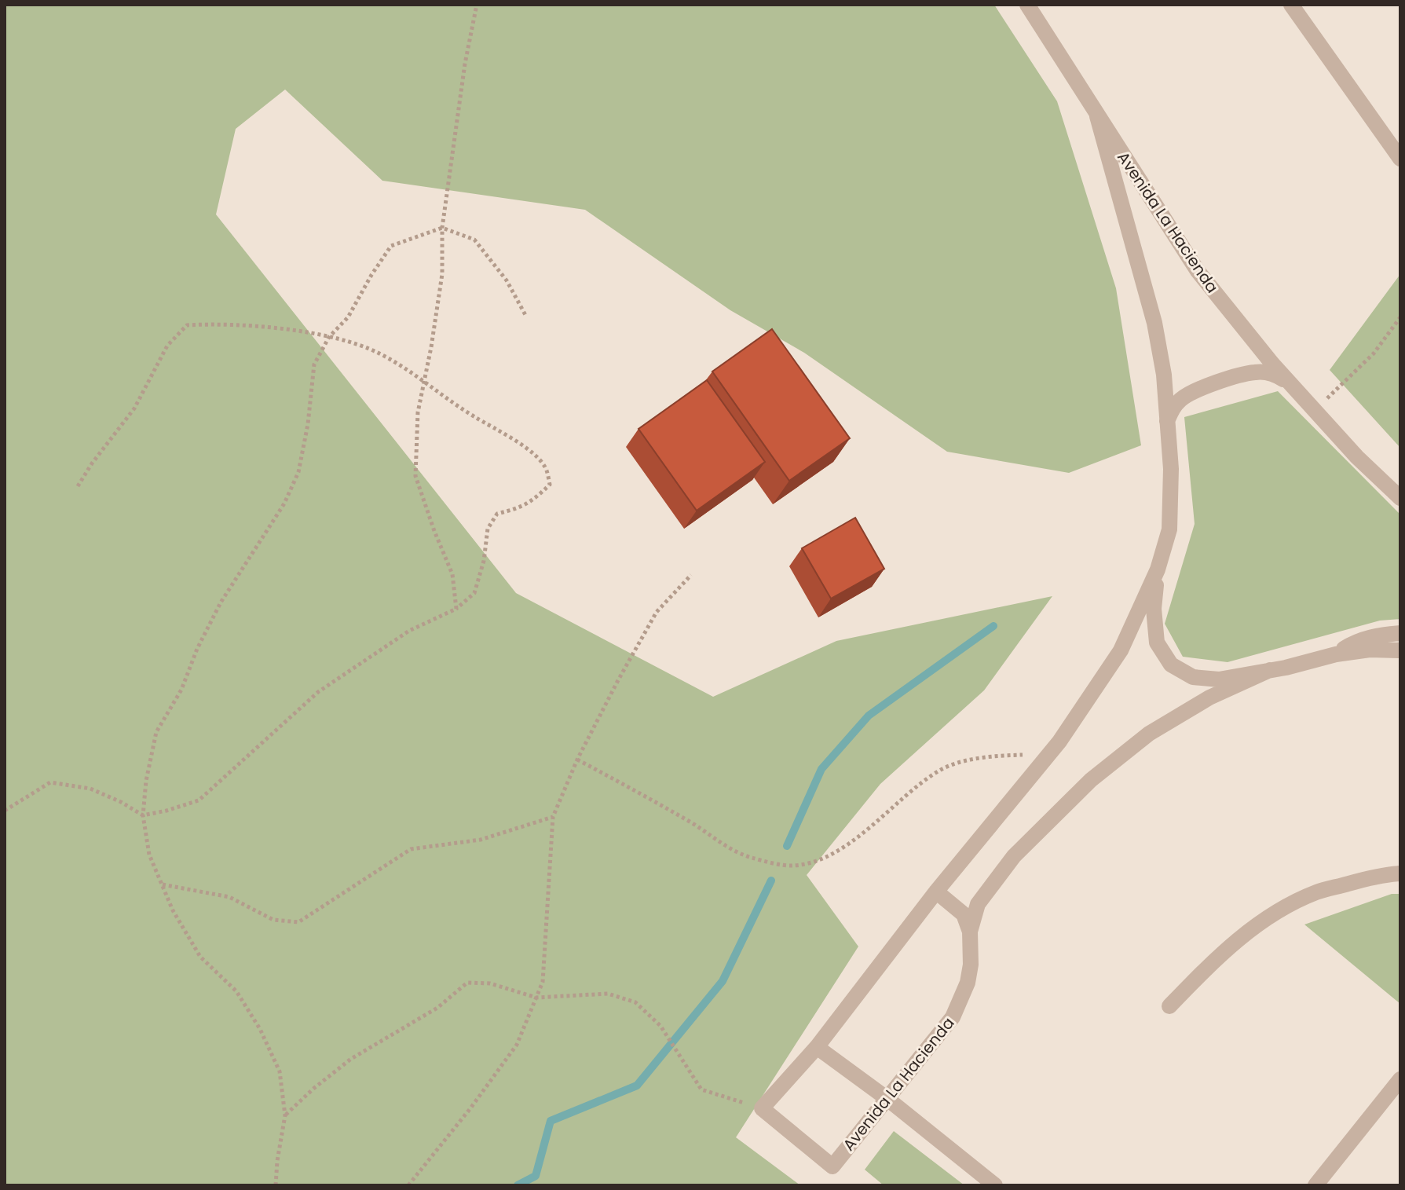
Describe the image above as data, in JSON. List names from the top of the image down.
{
  "streets": {
    "street": ["Avenida La Hacienda"]
  }
}
